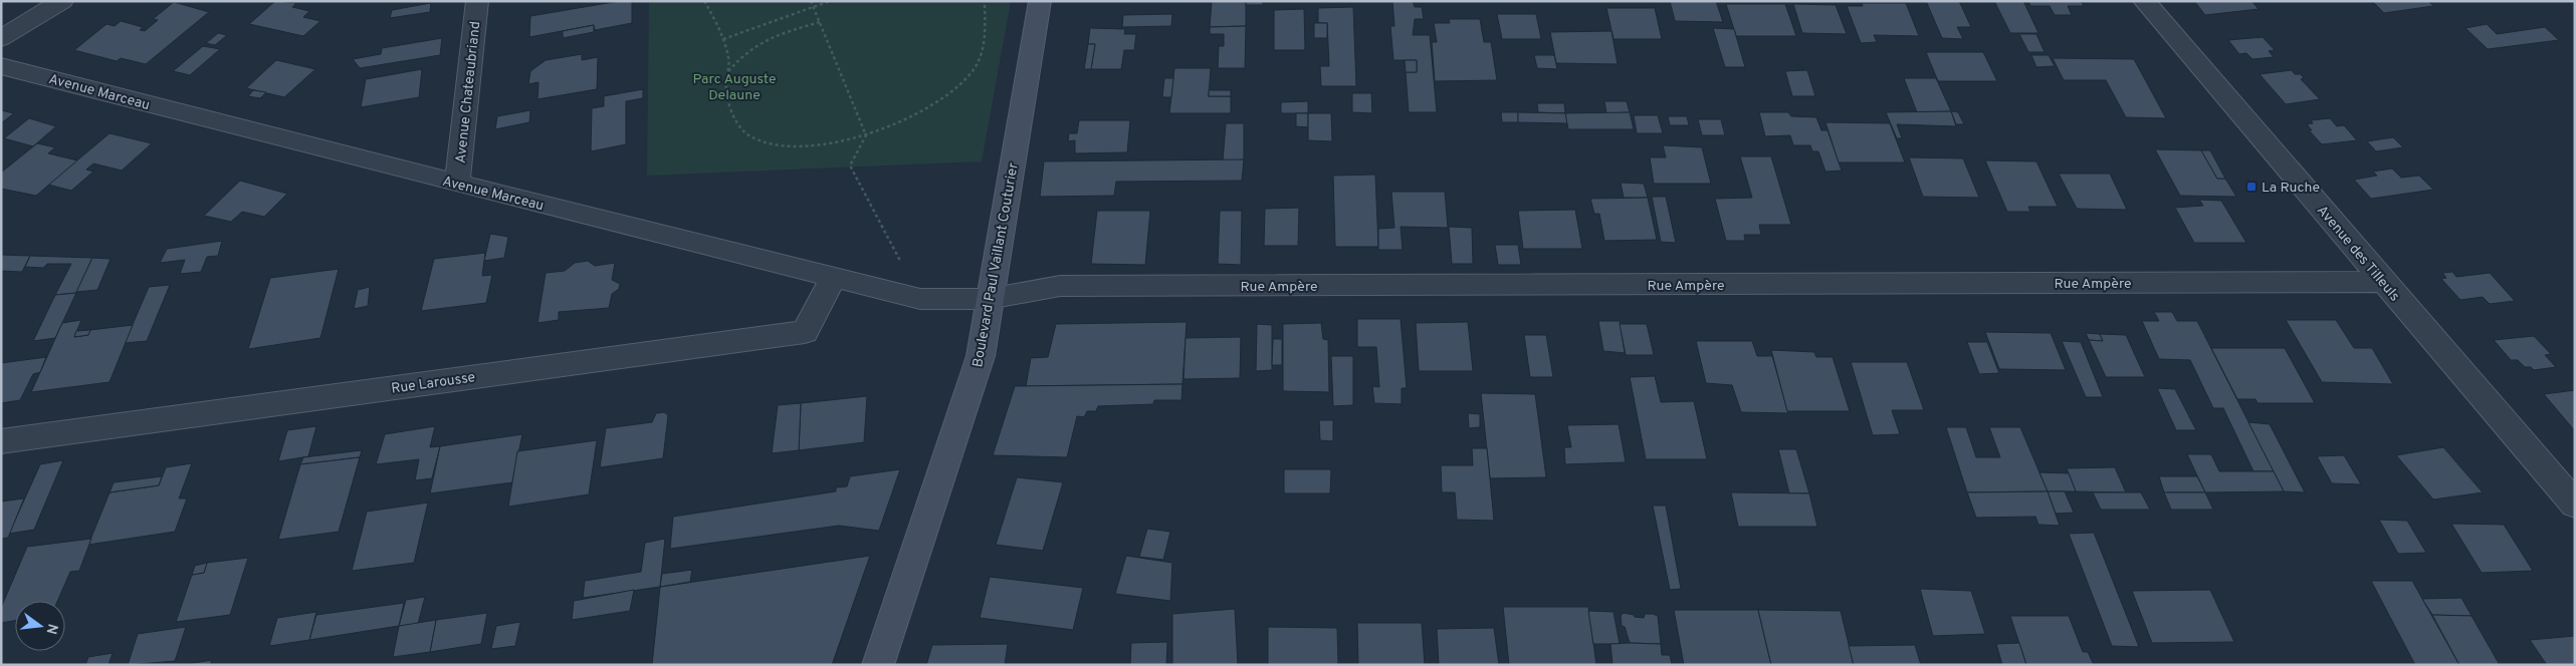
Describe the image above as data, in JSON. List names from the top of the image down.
{
  "streets": {
    "street": [
      "Avenue Marceau",
      "Avenue Chateaubriand",
      "Avenue des Tilleuls",
      "Boulevard Paul Vaillant Couturier",
      "Rue Ampère",
      "Rue Larousse"
    ]
  },
  "crossings": [
    ["Avenue Marceau", "Avenue Chateaubriand"],
    ["Avenue Marceau", "Boulevard Paul Vaillant Couturier"],
    ["Avenue Marceau", "Rue Ampère"],
    ["Avenue Marceau", "Rue Larousse"],
    ["Avenue des Tilleuls", "Rue Ampère"],
    ["Boulevard Paul Vaillant Couturier", "Rue Ampère"]
  ],
  "parks": ["Parc Auguste Delaune"],
  "places": {
    "transit": ["La Ruche"]
  },
  "north": "right"
}
